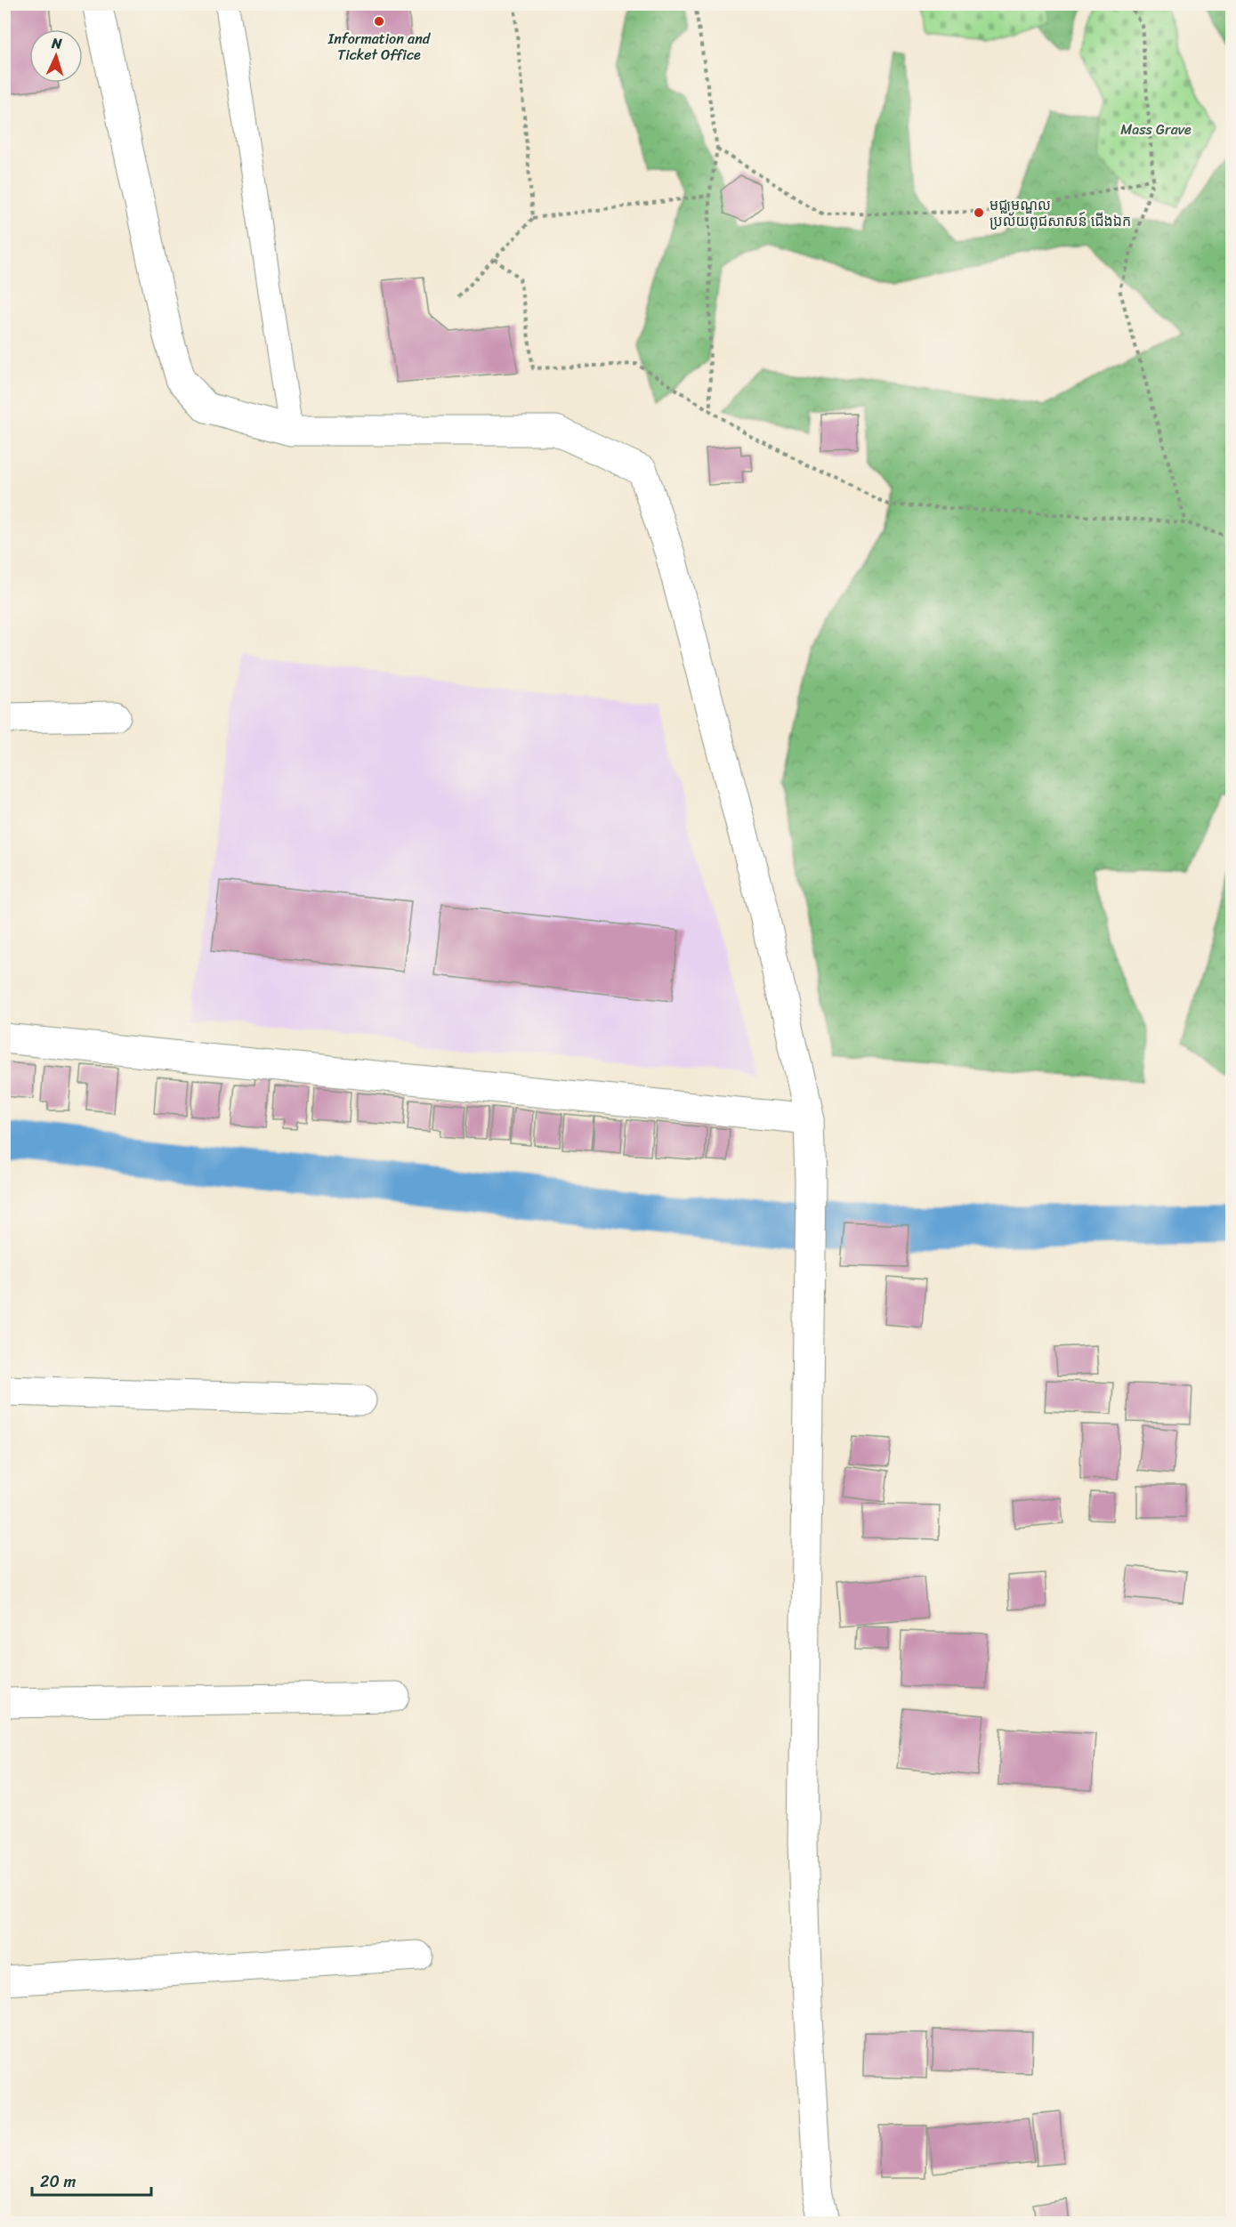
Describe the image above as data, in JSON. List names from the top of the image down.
{
  "parks": ["Mass Grave"],
  "places": ["Information and Ticket Office", "មជ្ឈមណ្ឌល ប្រល័យពូជសាសន៍ ជើងឯក"],
  "scale_bar": "20 m",
  "north": "top"
}
